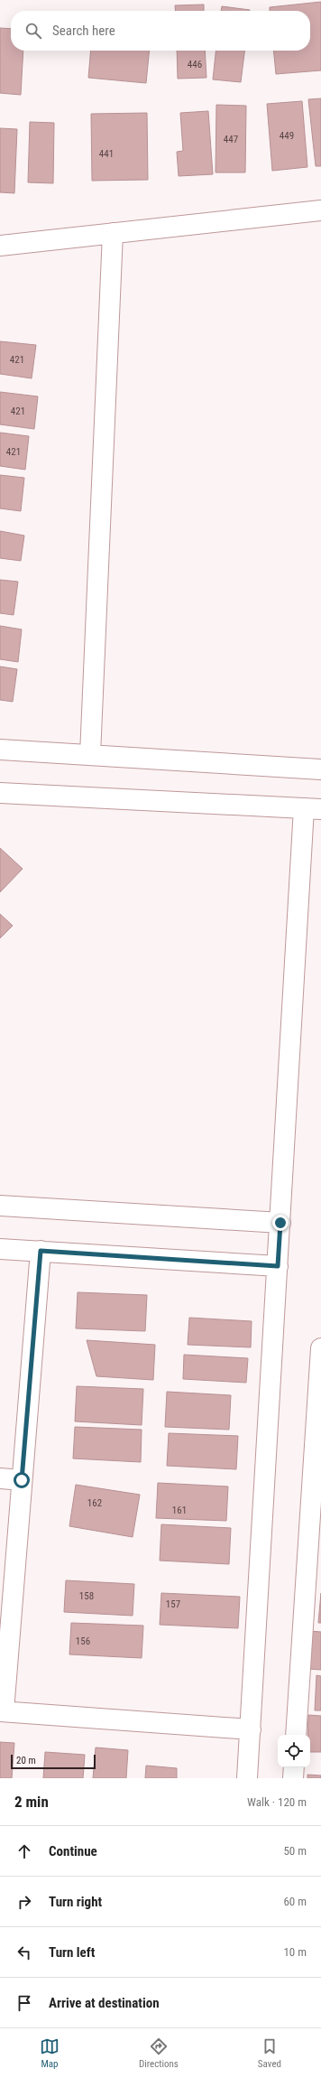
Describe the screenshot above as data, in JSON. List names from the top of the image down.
{
  "house_numbers": [
    "446",
    "449",
    "447",
    "441",
    "421",
    "421",
    "421",
    "162",
    "161",
    "158",
    "157",
    "156"
  ],
  "scale_bar": "20 m",
  "page": {
    "search": "Search here",
    "scale": "20 m",
    "heading": ["2 min", "Walk · 120 m"],
    "list": [
      ["Continue", "50 m"],
      ["Turn right", "60 m"],
      ["Turn left", "10 m"],
      "Arrive at destination"
    ],
    "nav": ["Map", "Directions", "Saved"]
  }
}
